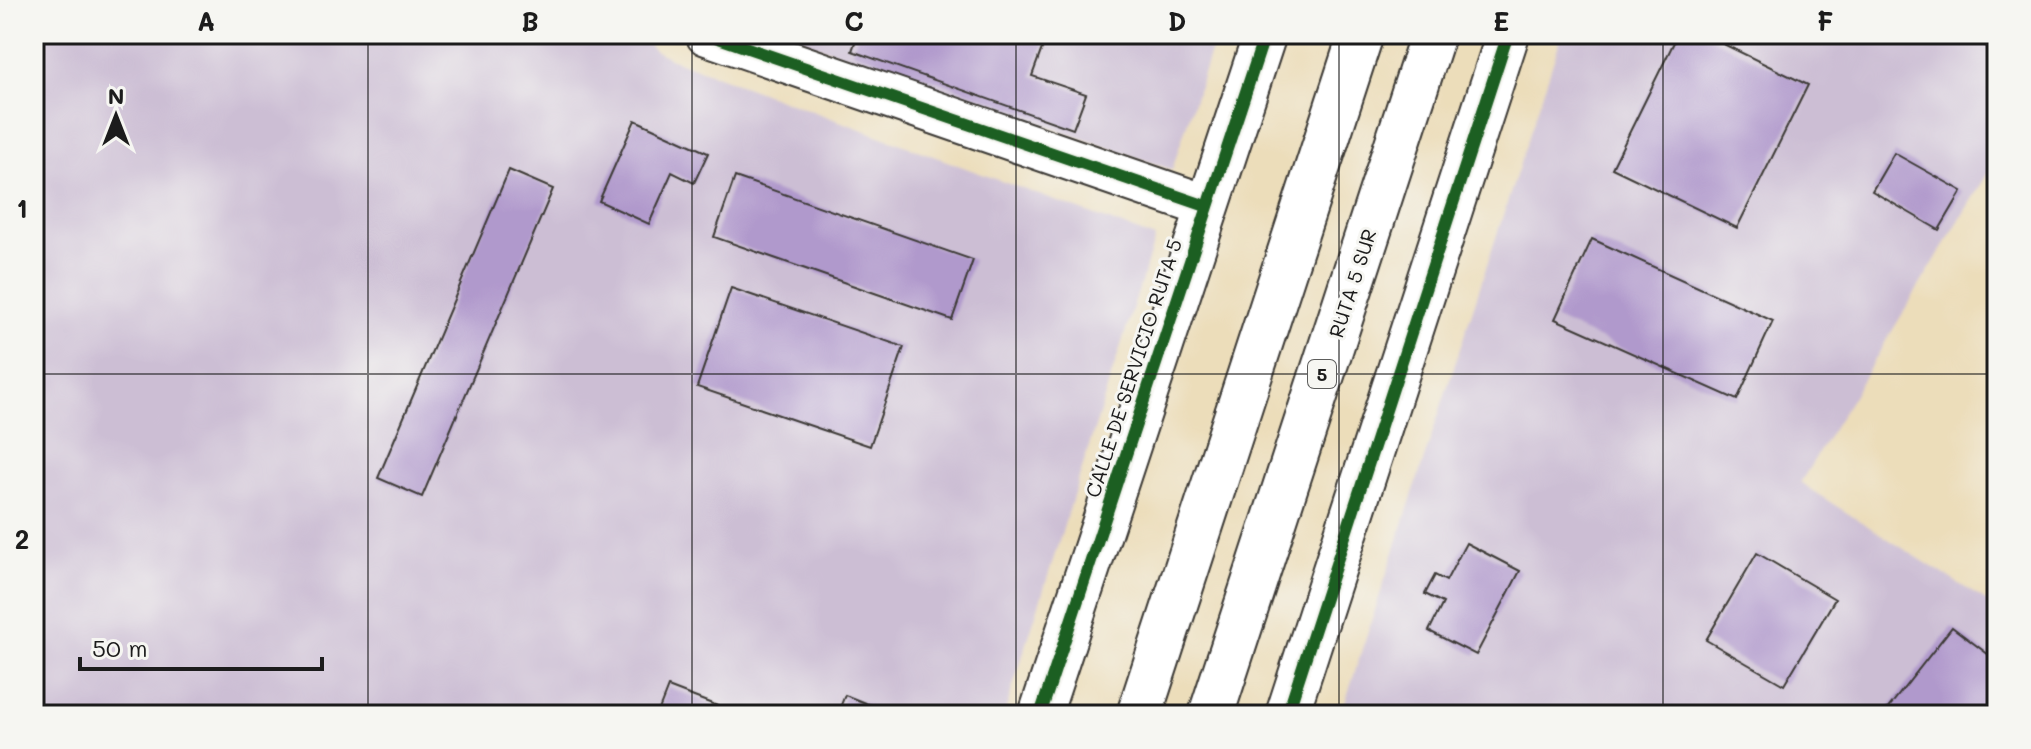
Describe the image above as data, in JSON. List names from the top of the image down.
{
  "streets": {
    "highway": ["RUTA 5 SUR", "5"],
    "street": ["CALLE DE SERVICIO RUTA 5"]
  },
  "scale_bar": "50 m",
  "north": "top",
  "grid": {
    "columns": [
      "A",
      "B",
      "C",
      "D",
      "E",
      "F"
    ],
    "rows": ["1", "2"]
  }
}
